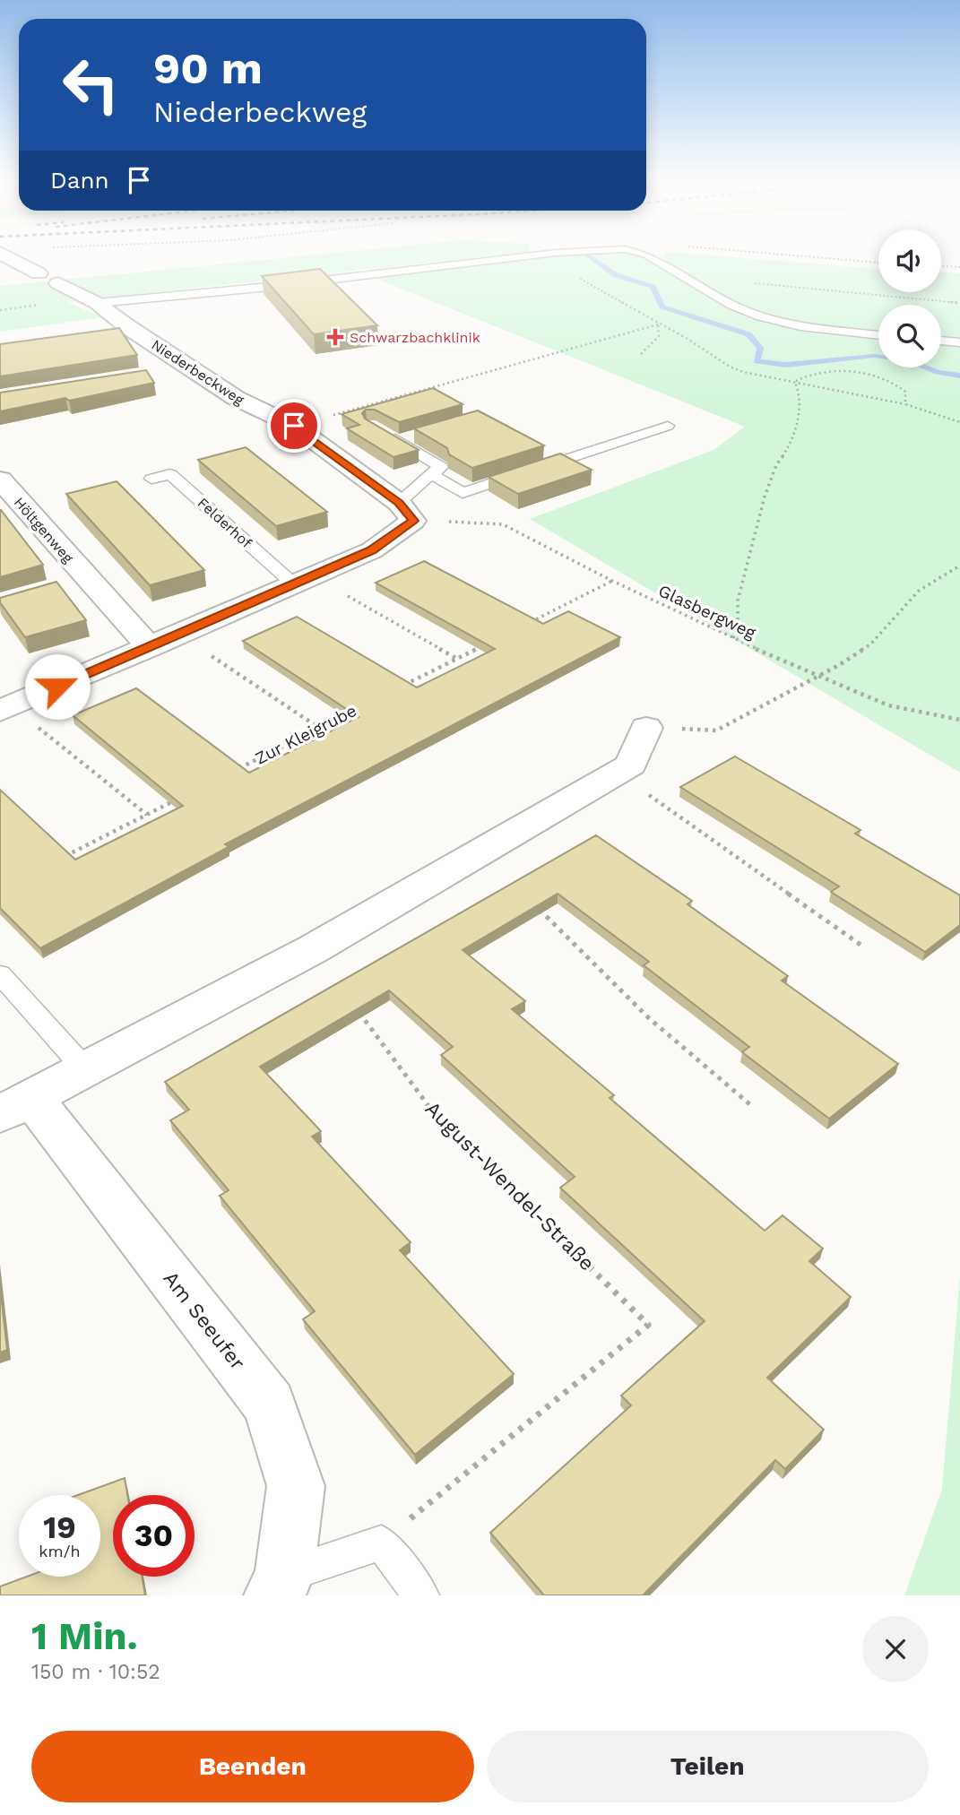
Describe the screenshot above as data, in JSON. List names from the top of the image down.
{
  "streets": {
    "street": ["Niederbeckweg", "Höltgenweg", "Am Seeufer"],
    "lane": ["Felderhof"],
    "path": ["Glasbergweg", "Zur Kleigrube", "August-Wendel-Straße"]
  },
  "crossings": [
    ["Niederbeckweg", "Glasbergweg"],
    ["August-Wendel-Straße", "Am Seeufer"]
  ],
  "places": {
    "health": ["Schwarzbachklinik"]
  },
  "page": {
    "turn": ["90 m", "Niederbeckweg"],
    "then": "Dann",
    "speed": "19 km/h",
    "limit": "30",
    "heading": ["1 Min.", "150 m · 10:52"],
    "buttons": ["Beenden", "Teilen"]
  }
}
